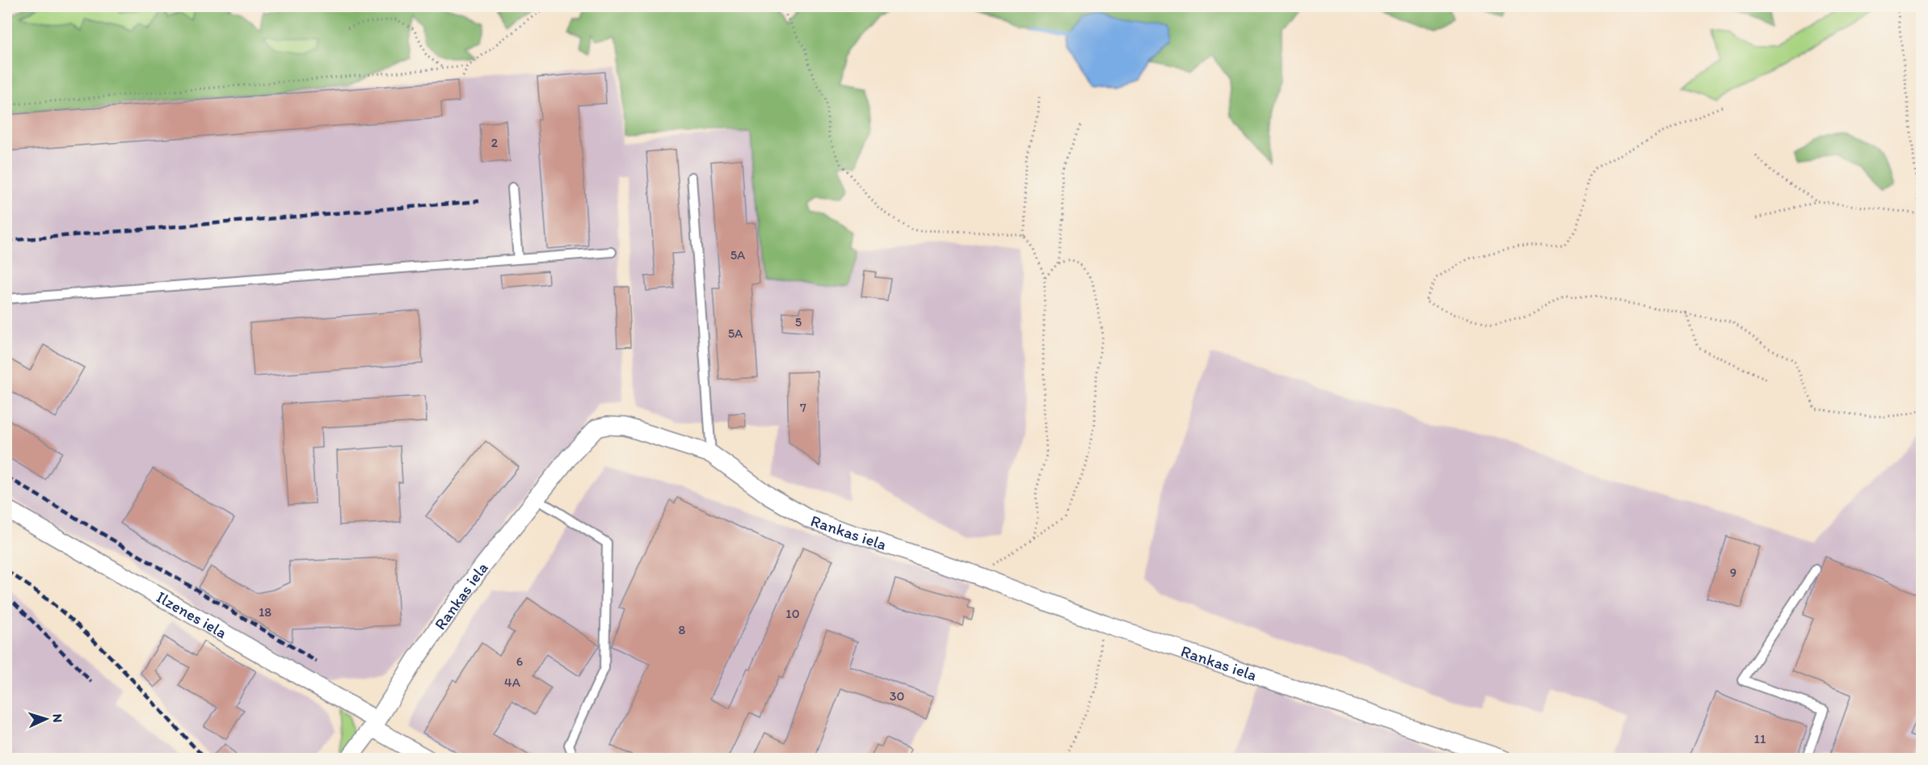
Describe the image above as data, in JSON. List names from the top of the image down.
{
  "streets": {
    "street": ["Rankas iela", "Ilzenes iela"]
  },
  "crossings": [
    ["Rankas iela", "Ilzenes iela"]
  ],
  "house_numbers": [
    "2",
    "5A",
    "5",
    "5A",
    "7",
    "9",
    "18",
    "10",
    "8",
    "6",
    "4A",
    "30",
    "11"
  ],
  "north": "right"
}
